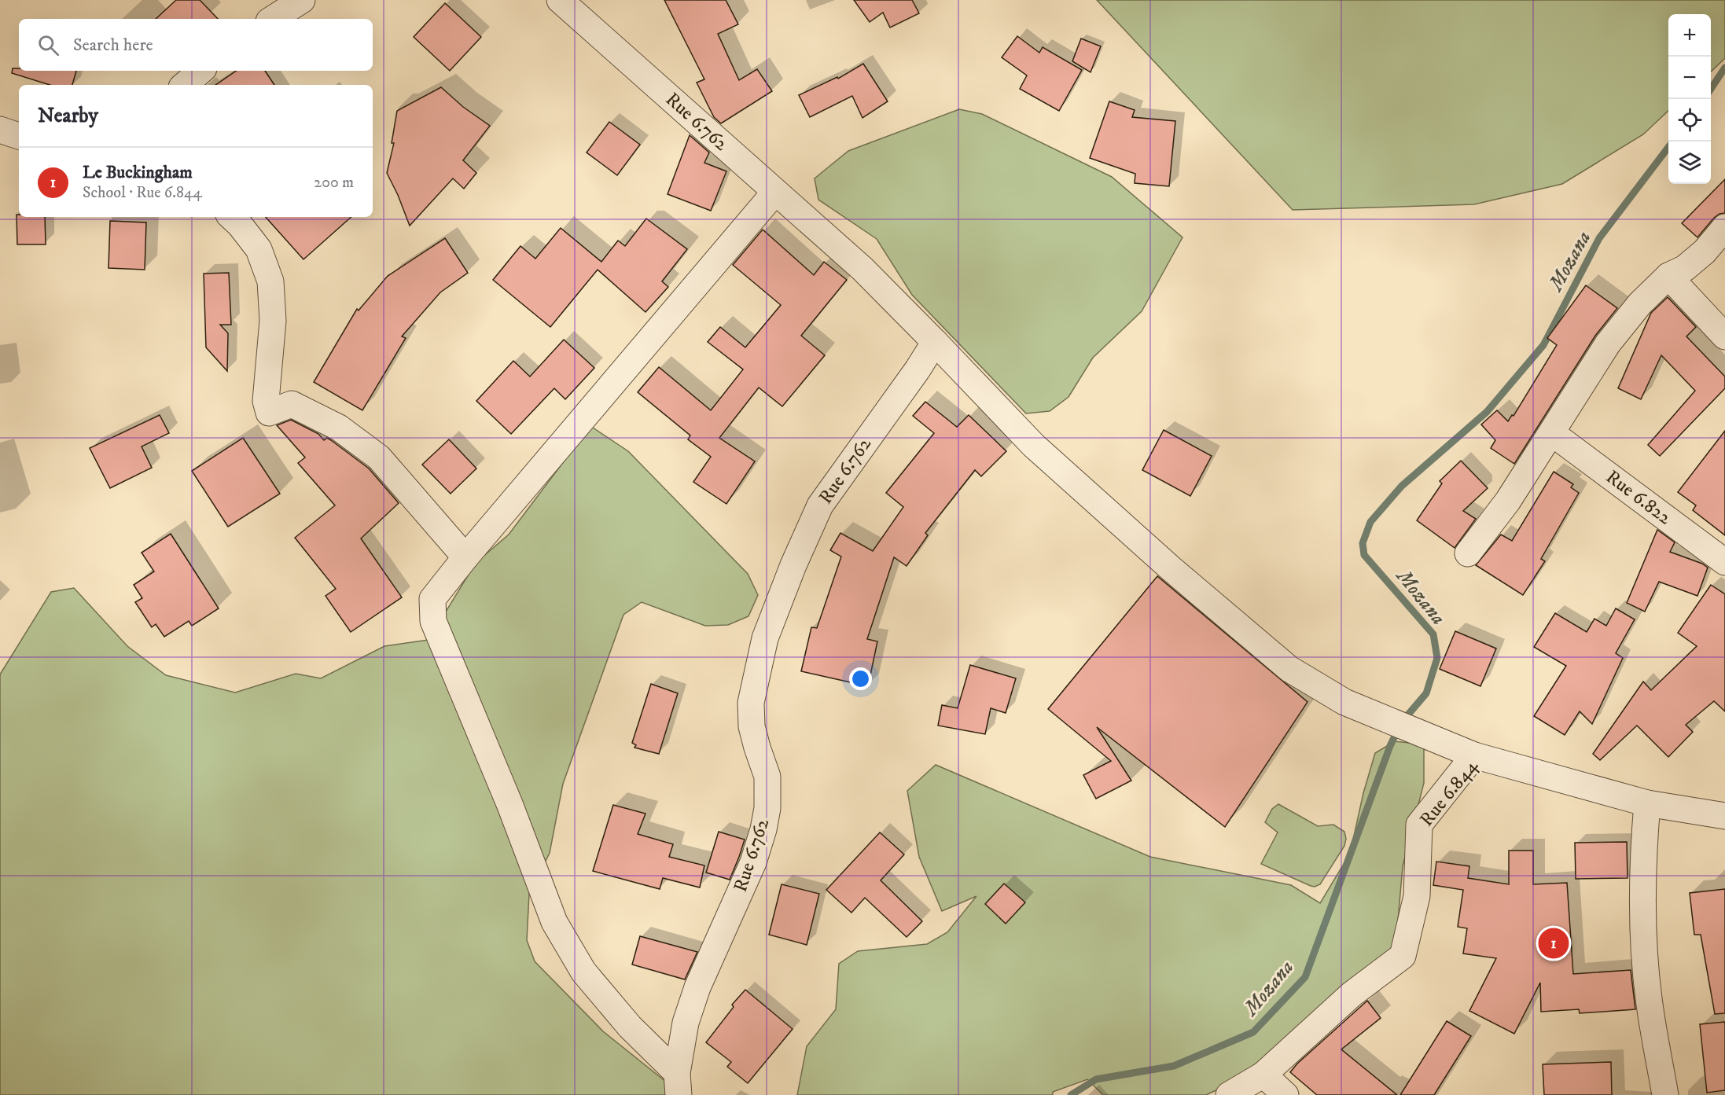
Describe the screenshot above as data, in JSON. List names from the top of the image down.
{
  "streets": {
    "street": ["Rue 6.762", "Rue 6.822", "Rue 6.844"]
  },
  "water": ["Mozana"],
  "page": {
    "map_buttons": ["+", "−"],
    "search": "Search here",
    "heading": "Nearby",
    "list": [
      {
        "mark": "1",
        "name": "Le Buckingham",
        "note": "School · Rue 6.844",
        "value": "200 m"
      }
    ],
    "pins": "1"
  }
}
